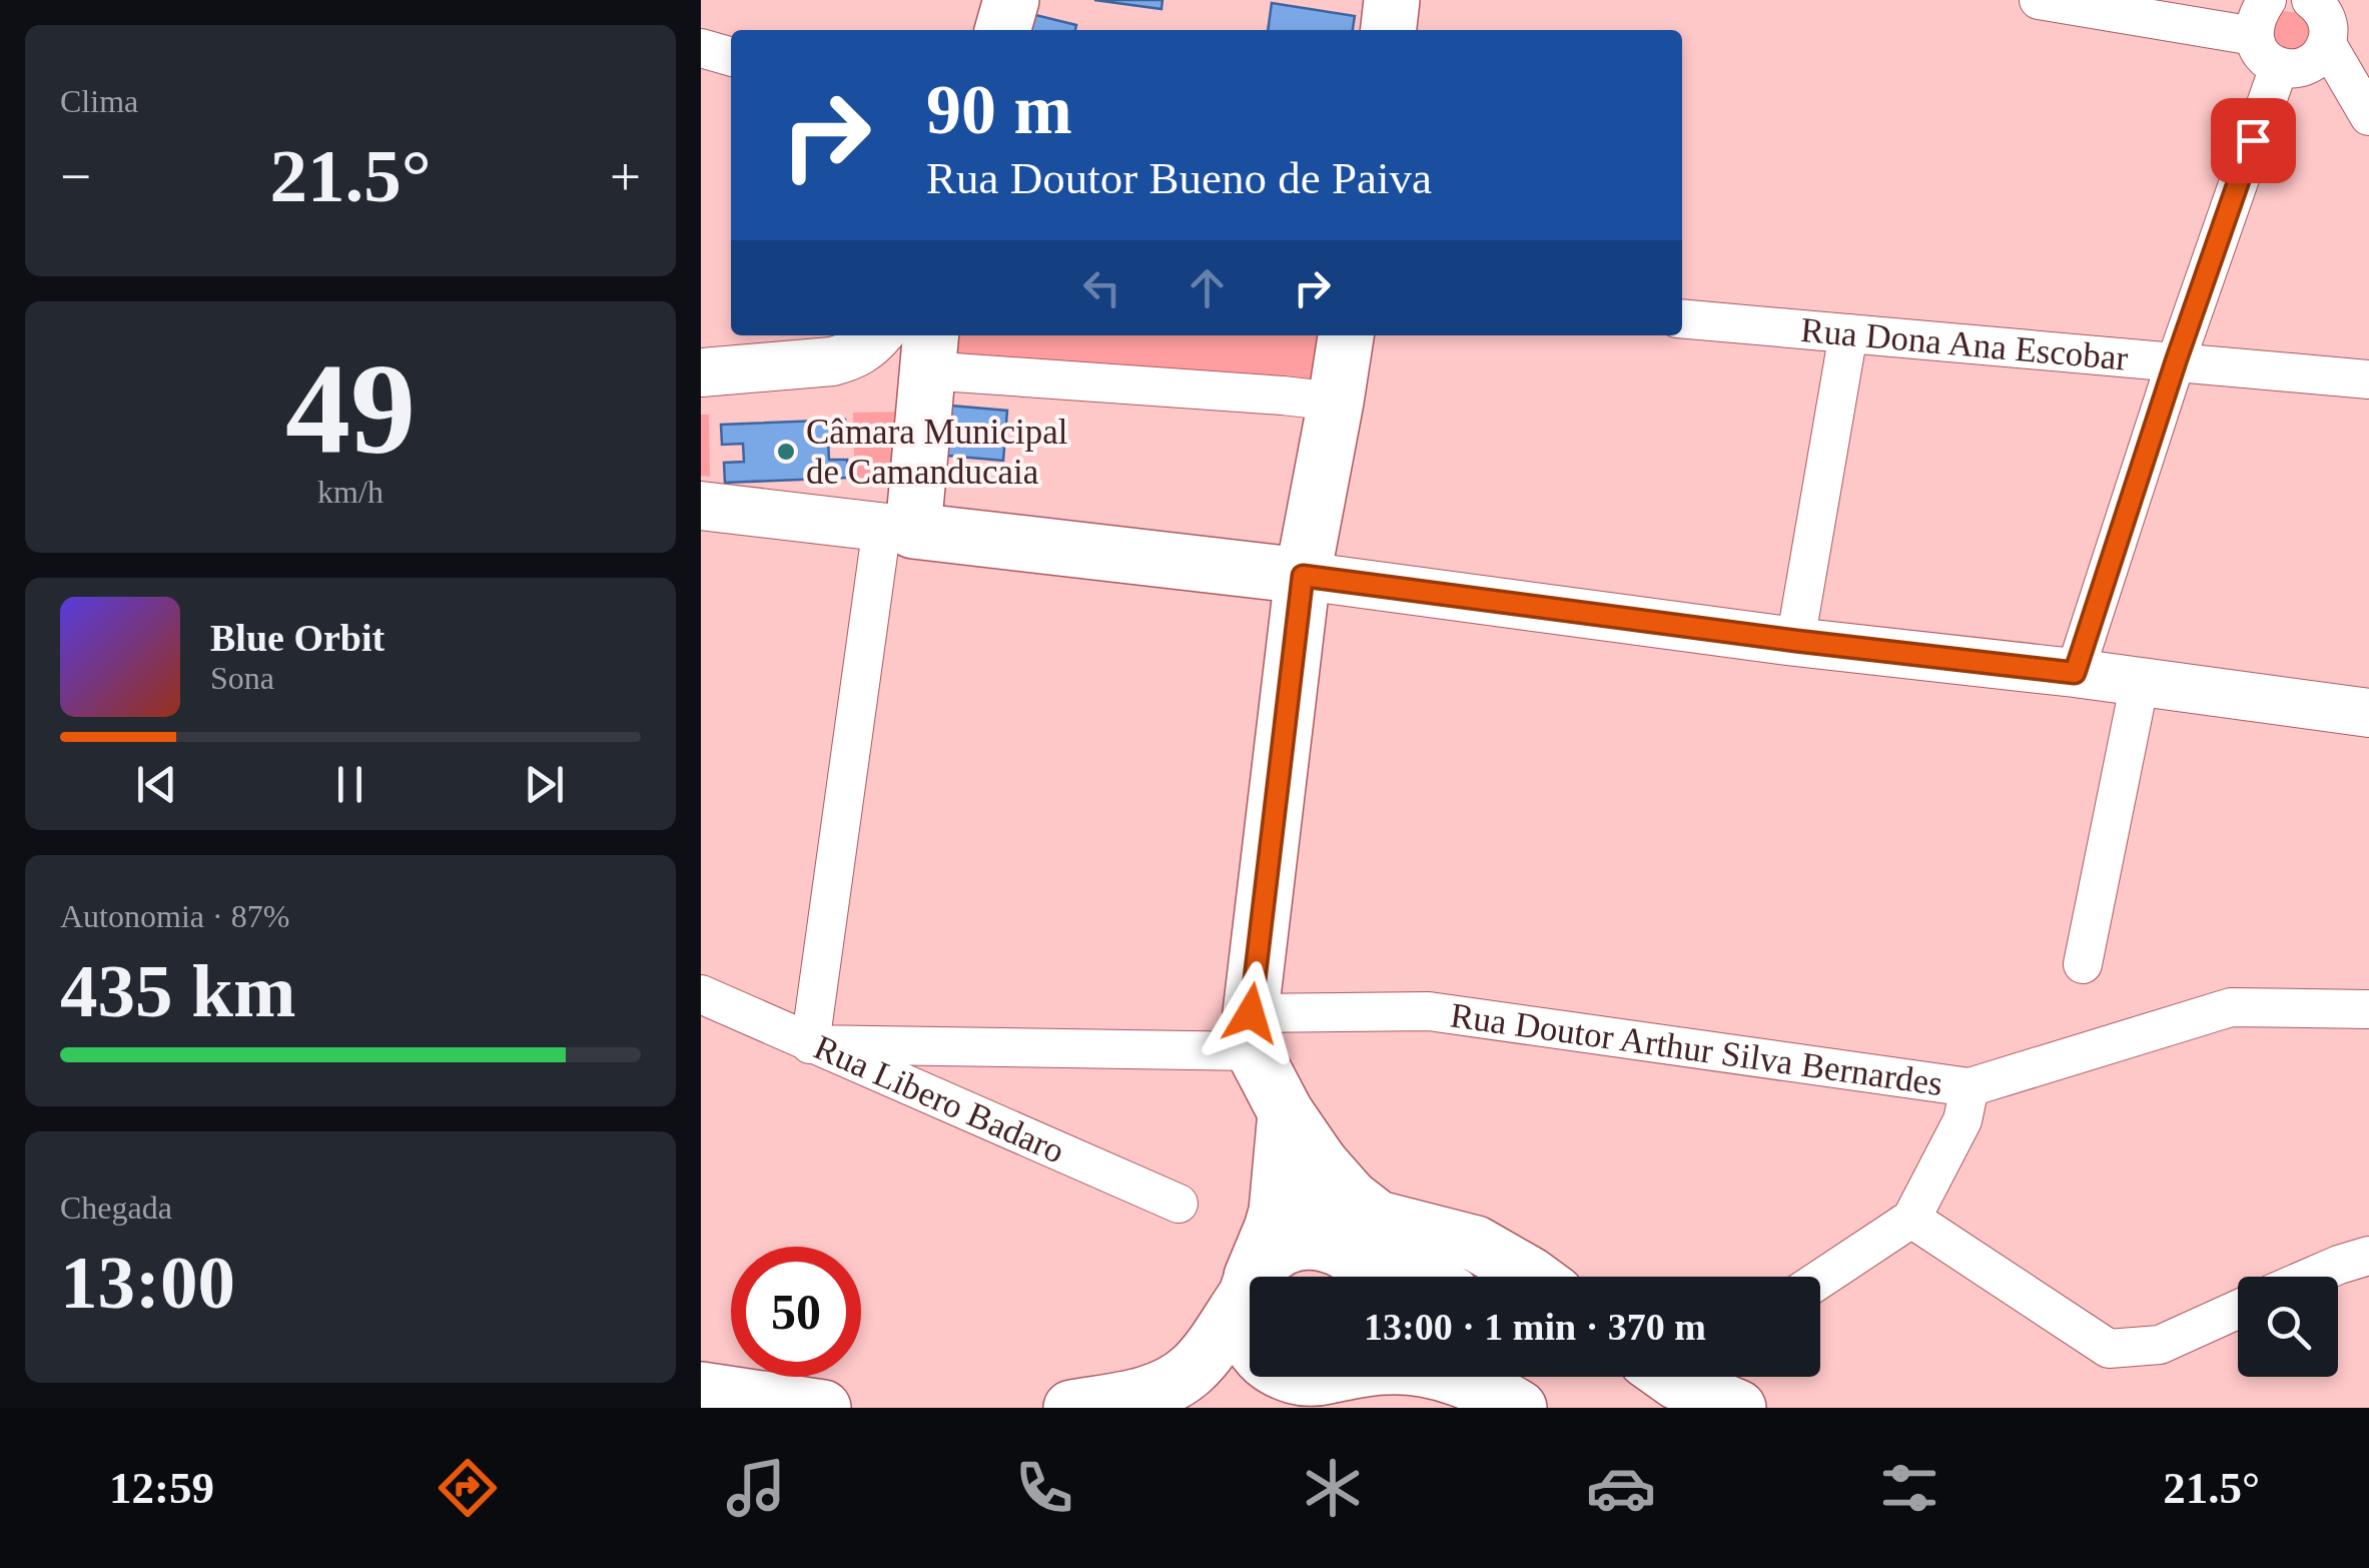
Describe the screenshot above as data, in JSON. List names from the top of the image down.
{
  "streets": {
    "street": ["Rua Dona Ana Escobar", "Rua Doutor Arthur Silva Bernardes", "Rua Libero Badaro"]
  },
  "crossings": [
    ["Rua Doutor Arthur Silva Bernardes", "Rua Libero Badaro"]
  ],
  "places": ["Câmara Municipal de Camanducaia"],
  "page": {
    "tile": [
      "Clima",
      ["49", "km/h"],
      ["Autonomia · 87%", "435 km"],
      ["Chegada", "13:00"]
    ],
    "turn": ["90 m", "Rua Doutor Bueno de Paiva"],
    "heat": ["−", "21.5°", "+"],
    "song": ["Blue Orbit", "Sona"],
    "limit": "50",
    "trip": "13:00 · 1 min · 370 m",
    "tabs": ["12:59", "21.5°"]
  }
}
